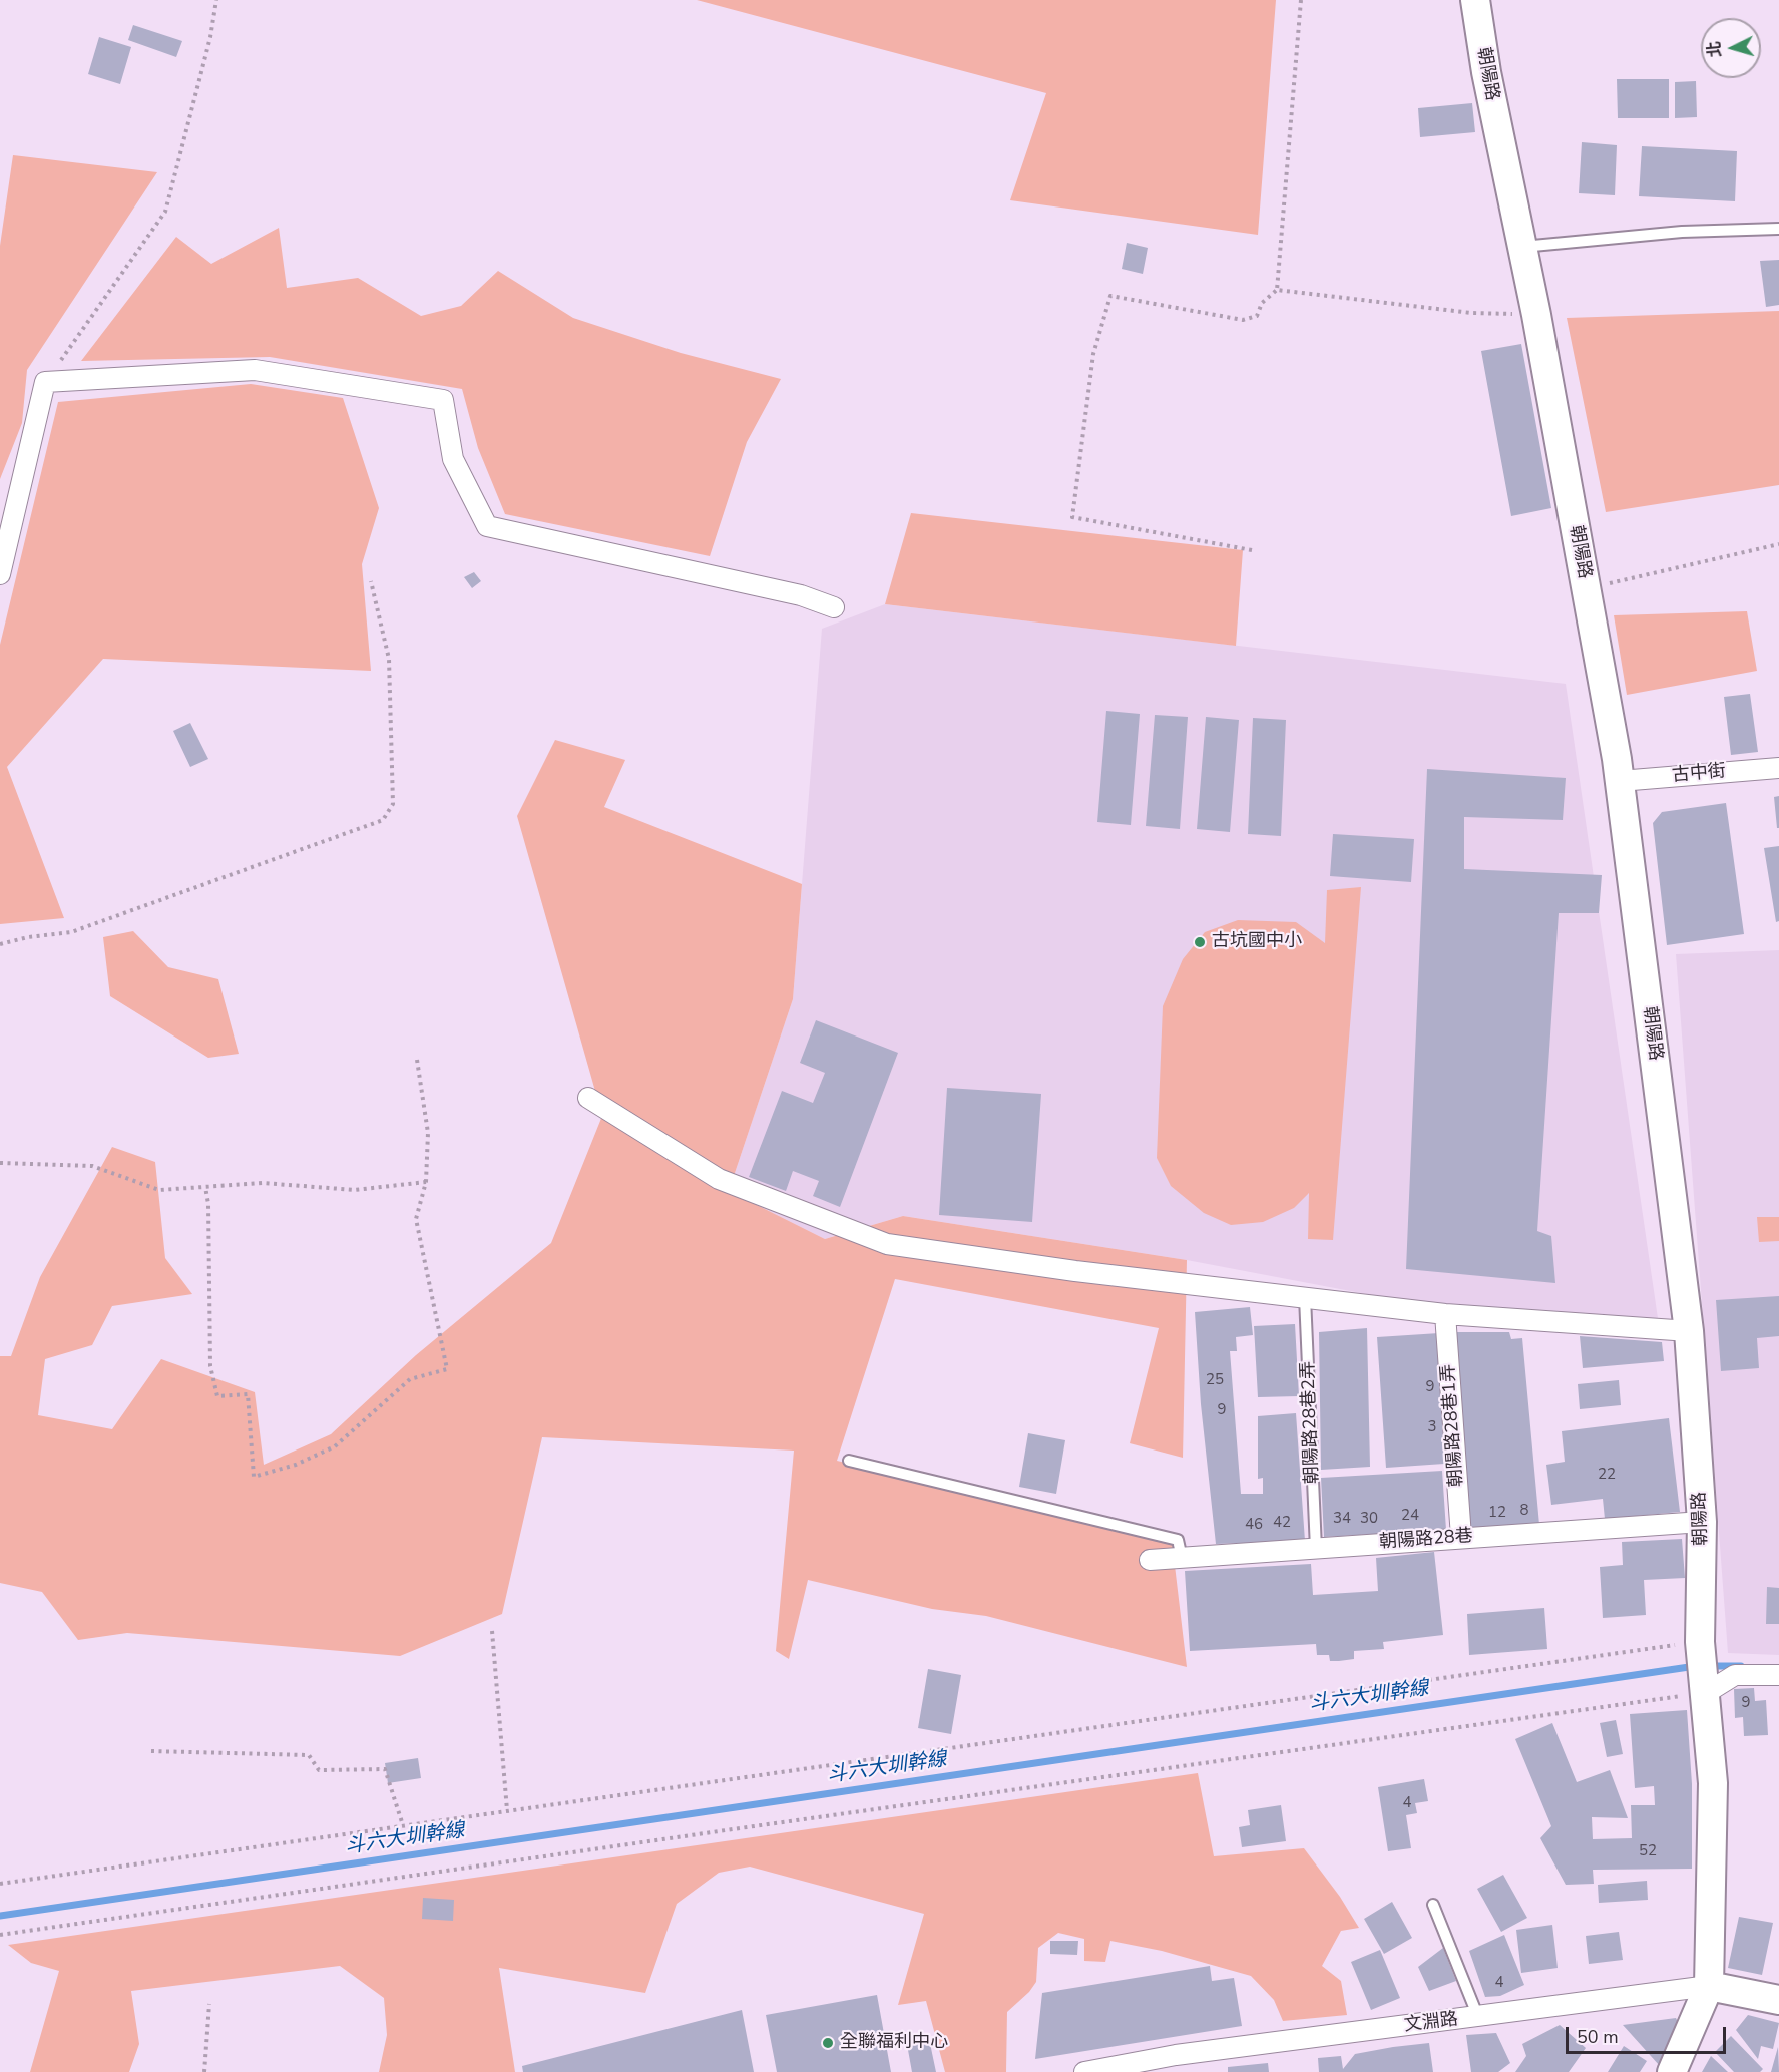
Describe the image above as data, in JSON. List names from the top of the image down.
{
  "streets": {
    "main road": ["朝陽路", "文淵路"],
    "street": ["古中街", "朝陽路28巷1弄", "朝陽路28巷"],
    "lane": ["朝陽路28巷2弄"]
  },
  "crossings": [
    ["朝陽路", "古中街"],
    ["朝陽路", "朝陽路28巷"],
    ["朝陽路", "文淵路"],
    ["朝陽路28巷2弄", "朝陽路28巷"],
    ["朝陽路28巷1弄", "朝陽路28巷"]
  ],
  "water": ["斗六大圳幹線"],
  "places": ["古坑國中小", "全聯福利中心"],
  "house_numbers": [
    "25",
    "9",
    "9",
    "3",
    "22",
    "8",
    "12",
    "24",
    "34",
    "30",
    "42",
    "46",
    "9",
    "4",
    "52",
    "4"
  ],
  "scale_bar": "50 m",
  "north": "left"
}
